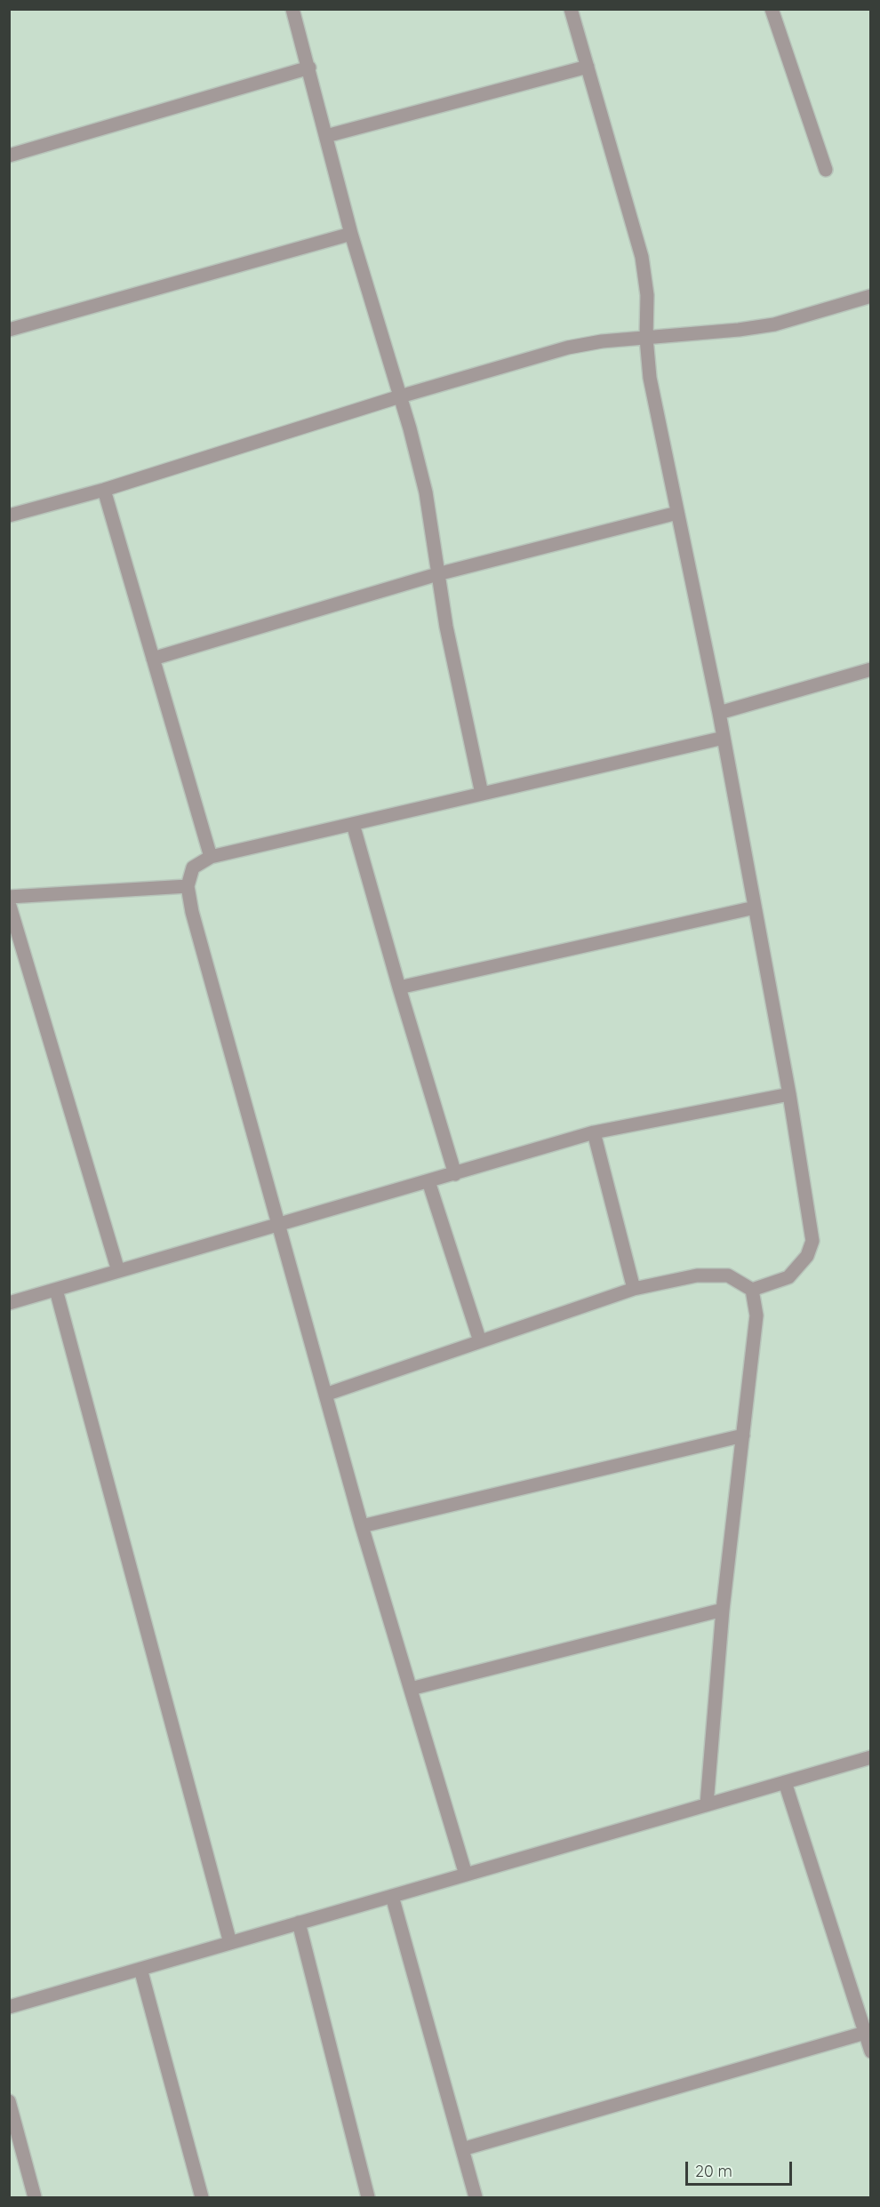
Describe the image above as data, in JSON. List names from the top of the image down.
{
  "scale_bar": "20 m"
}
